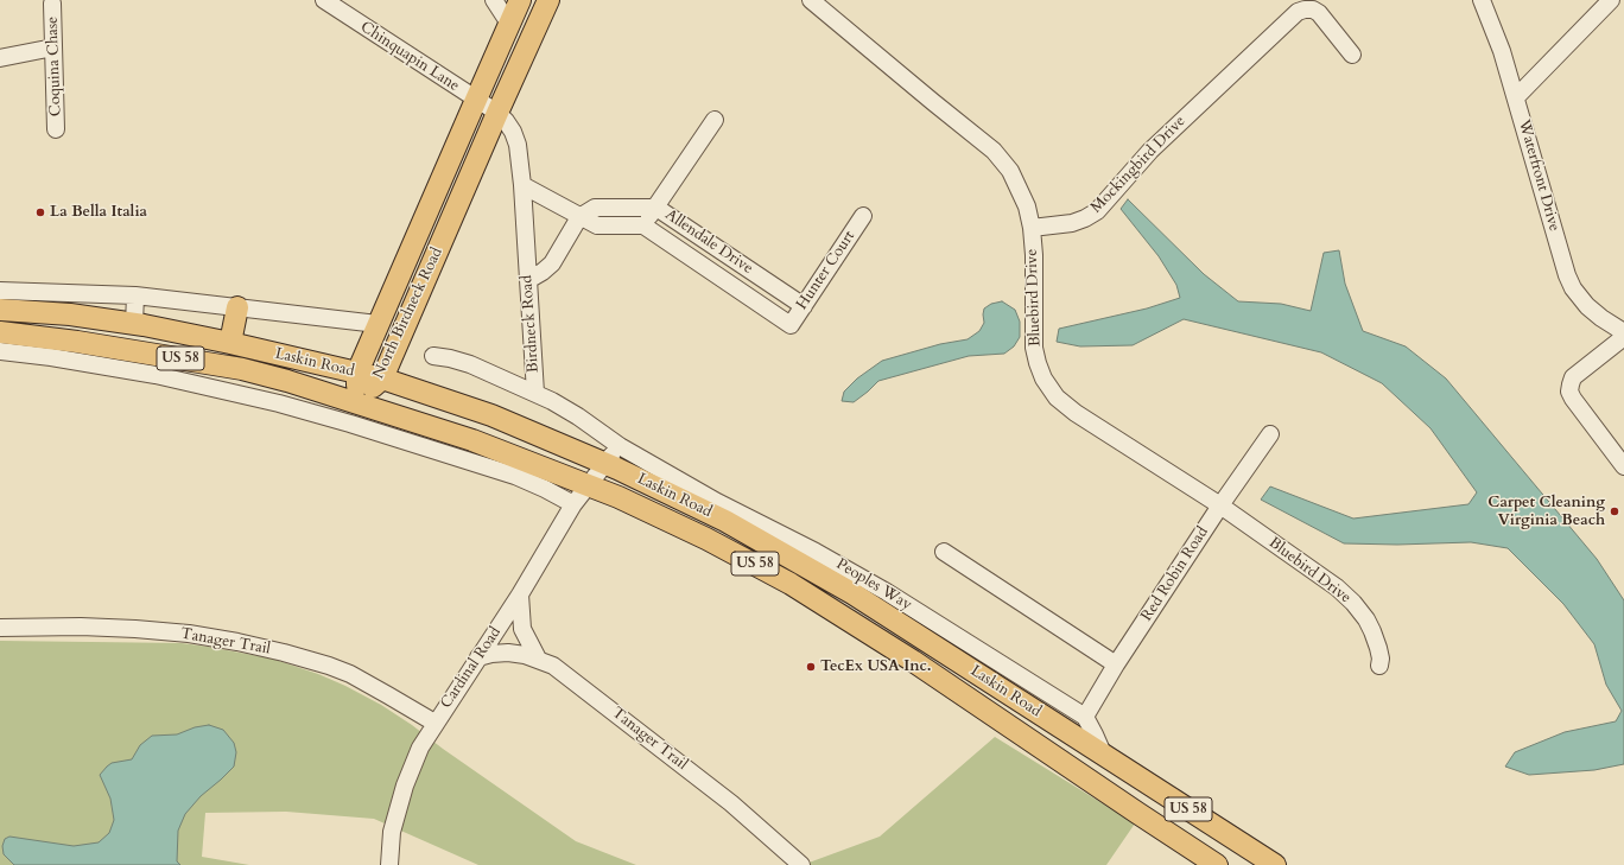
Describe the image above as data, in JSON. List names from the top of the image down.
{
  "streets": {
    "main road": ["North Birdneck Road", "US 58", "Laskin Road"],
    "street": [
      "Chinquapin Lane",
      "Coquina Chase",
      "Mockingbird Drive",
      "Waterfront Drive",
      "Allendale Drive",
      "Hunter Court",
      "Bluebird Drive",
      "Birdneck Road",
      "Red Robin Road",
      "Peoples Way",
      "Tanager Trail",
      "Cardinal Road"
    ]
  },
  "crossings": [
    ["Chinquapin Lane", "North Birdneck Road"],
    ["Chinquapin Lane", "Birdneck Road"],
    ["Mockingbird Drive", "Bluebird Drive"],
    ["Allendale Drive", "Hunter Court"],
    ["Allendale Drive", "Birdneck Road"],
    ["Bluebird Drive", "Red Robin Road"],
    ["North Birdneck Road", "Birdneck Road"],
    ["North Birdneck Road", "Laskin Road"],
    ["Birdneck Road", "Peoples Way"],
    ["Laskin Road", "Peoples Way"],
    ["Laskin Road", "Cardinal Road"],
    ["Red Robin Road", "Peoples Way"],
    ["Tanager Trail", "Cardinal Road"]
  ],
  "places": ["La Bella Italia", "Carpet Cleaning Virginia Beach", "TecEx USA Inc."]
}
